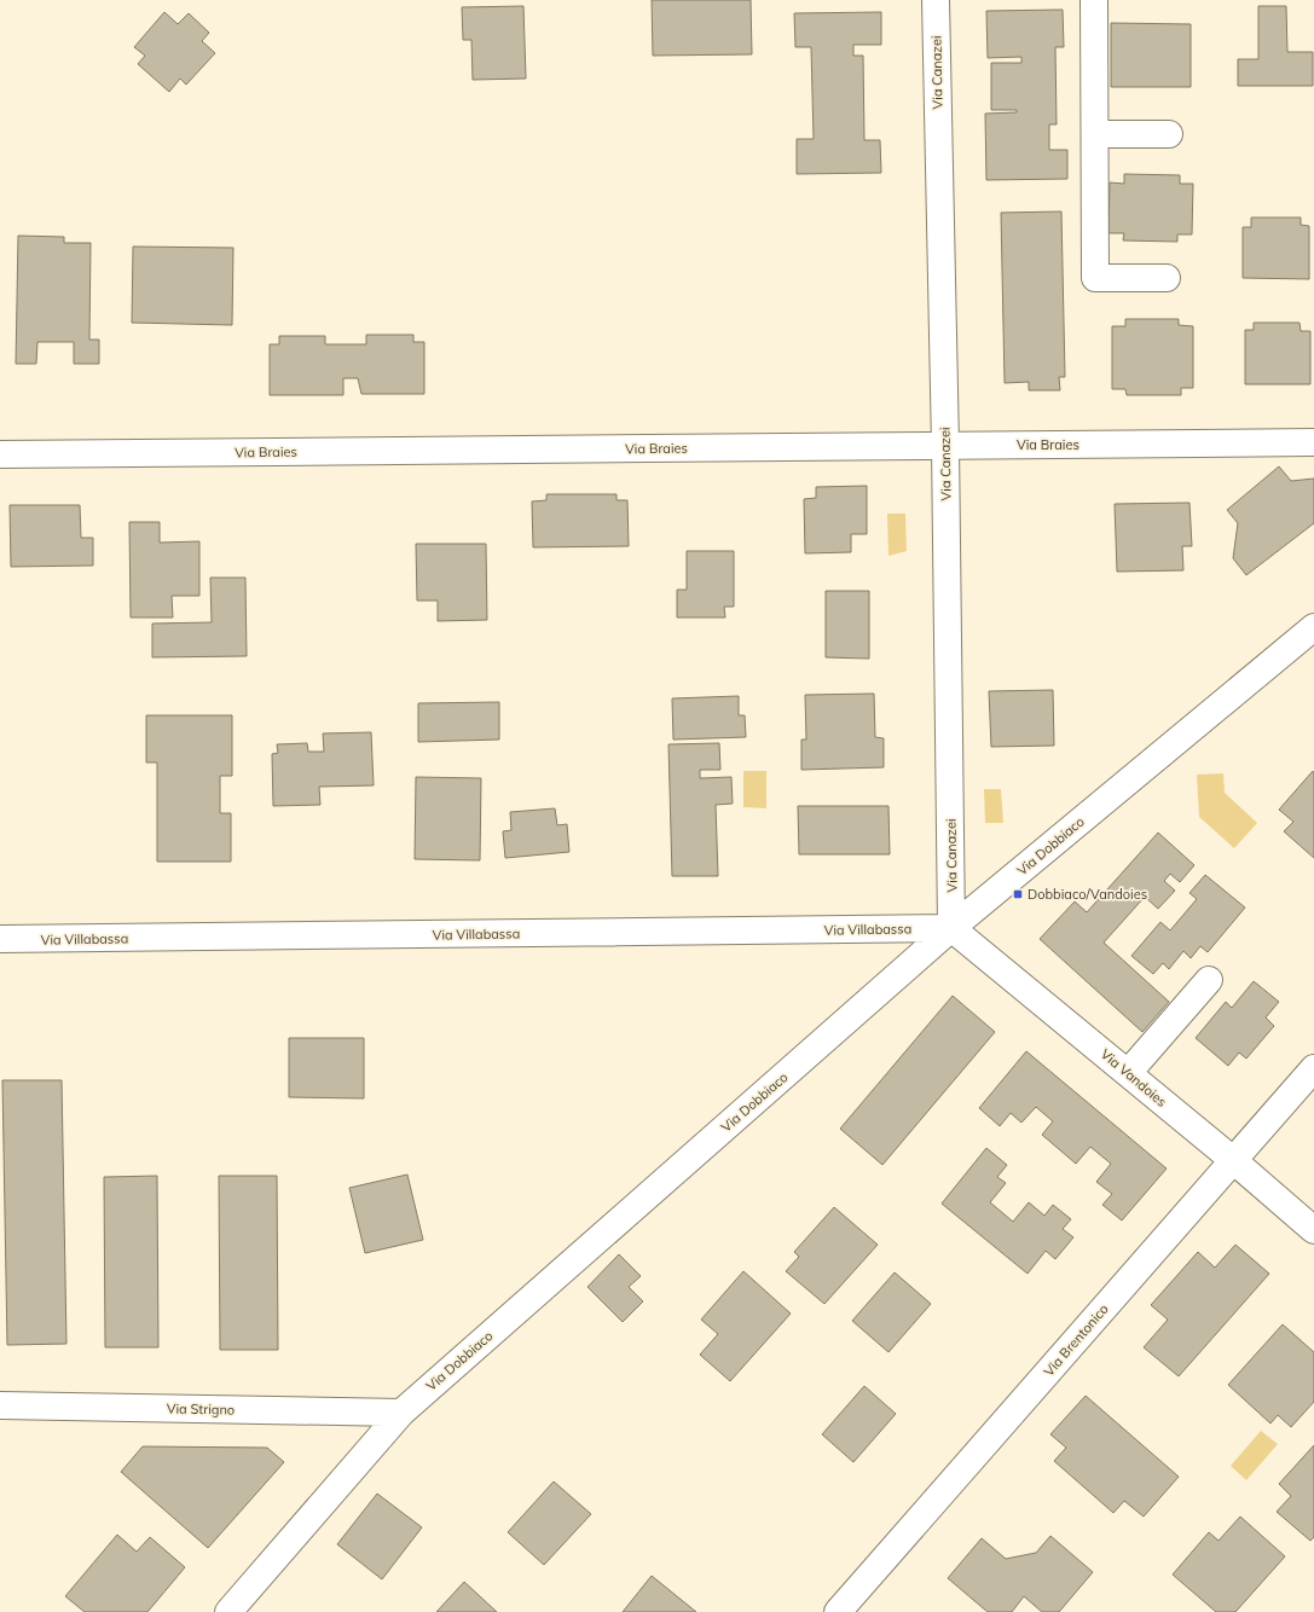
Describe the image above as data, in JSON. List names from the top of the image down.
{
  "streets": {
    "street": [
      "Via Canazei",
      "Via Braies",
      "Via Dobbiaco",
      "Via Villabassa",
      "Via Vandoies",
      "Via Brentonico",
      "Via Strigno"
    ]
  },
  "crossings": [
    ["Via Canazei", "Via Braies"],
    ["Via Canazei", "Via Dobbiaco"],
    ["Via Canazei", "Via Villabassa"],
    ["Via Canazei", "Via Vandoies"],
    ["Via Dobbiaco", "Via Villabassa"],
    ["Via Dobbiaco", "Via Vandoies"],
    ["Via Dobbiaco", "Via Strigno"],
    ["Via Villabassa", "Via Vandoies"],
    ["Via Vandoies", "Via Brentonico"]
  ],
  "places": {
    "transit": ["Dobbiaco/Vandoies"]
  }
}
